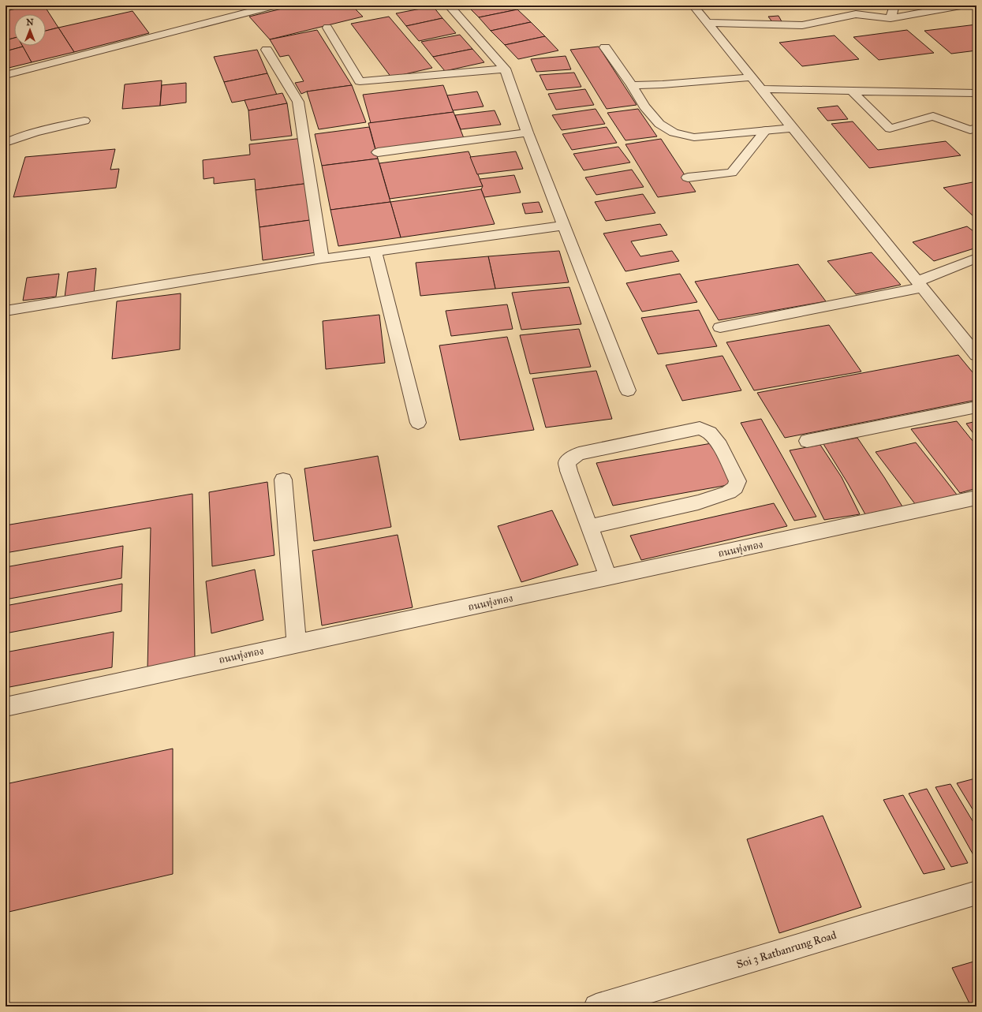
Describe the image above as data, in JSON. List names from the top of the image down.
{
  "streets": {
    "street": ["ถนนทุ่งทอง", "Soi 3 Ratbanrung Road"]
  },
  "north": "top"
}
